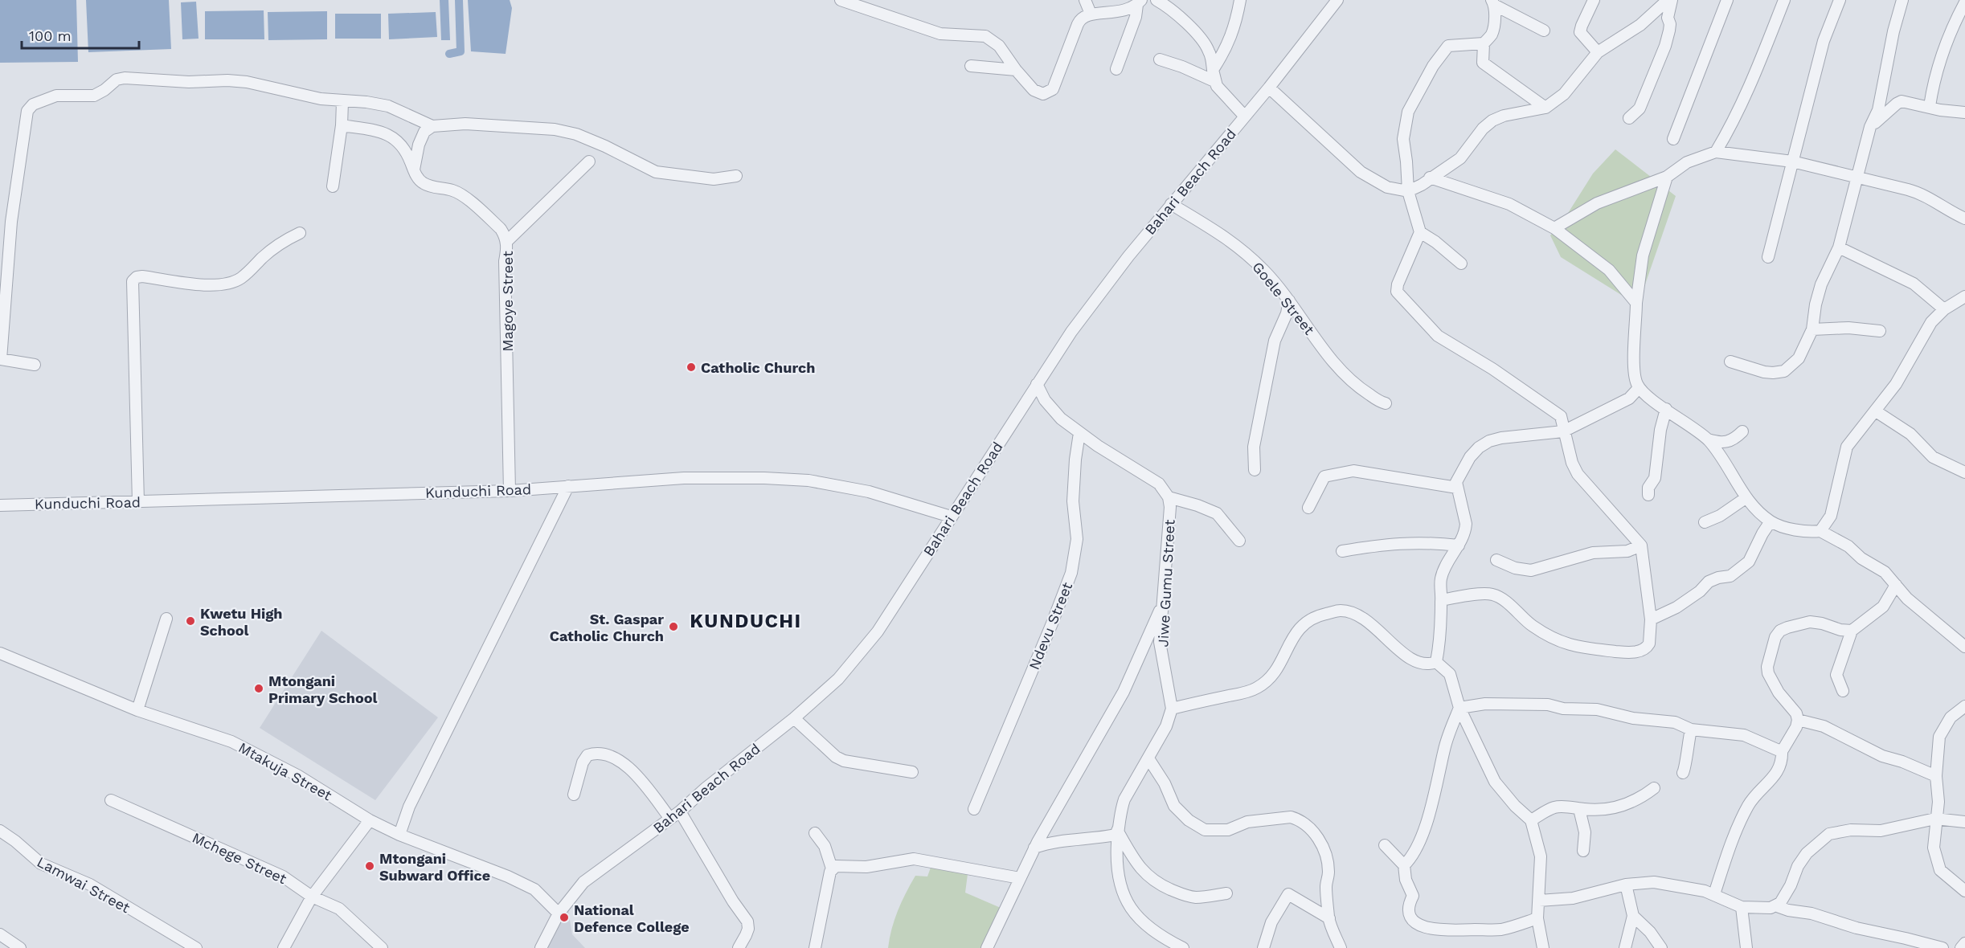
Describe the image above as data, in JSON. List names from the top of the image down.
{
  "streets": {
    "street": [
      "Bahari Beach Road",
      "Goele Street",
      "Magoye Street",
      "Kunduchi Road",
      "Jiwe Gumu Street",
      "Ndevu Street",
      "Mtakuja Street",
      "Mchege Street",
      "Lamwai Street"
    ]
  },
  "crossings": [
    ["Bahari Beach Road", "Goele Street"],
    ["Bahari Beach Road", "Kunduchi Road"],
    ["Bahari Beach Road", "Mtakuja Street"],
    ["Magoye Street", "Kunduchi Road"]
  ],
  "districts": ["KUNDUCHI"],
  "places": [
    "Catholic Church",
    "Kwetu High School",
    "St. Gaspar Catholic Church",
    "Mtongani Primary School",
    "Mtongani Subward Office",
    "National Defence College"
  ],
  "scale_bar": "100 m"
}
